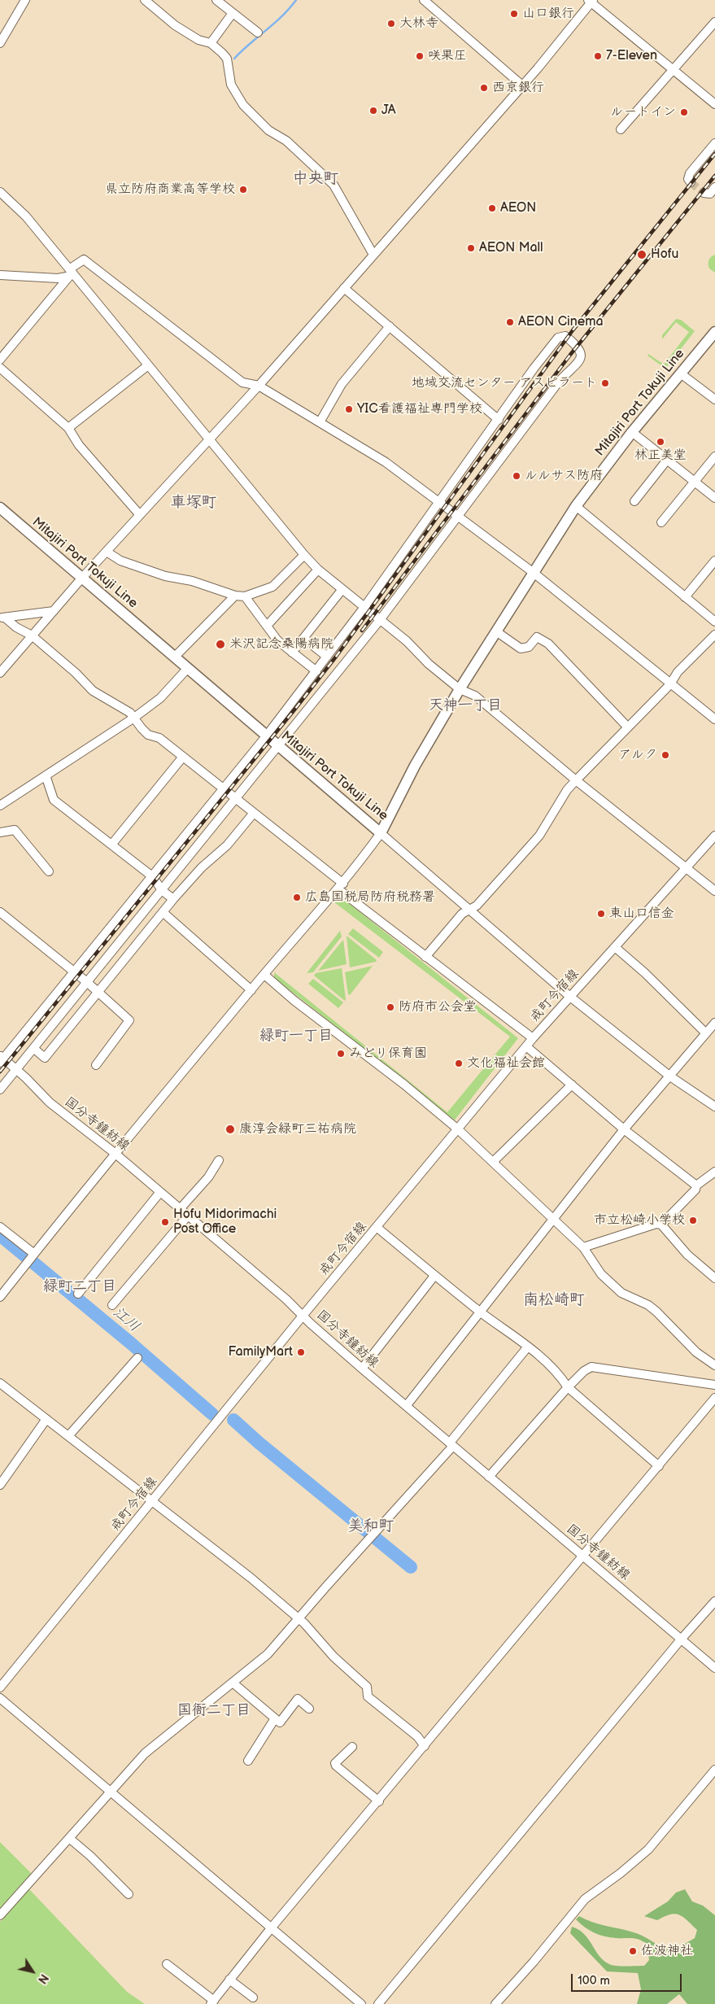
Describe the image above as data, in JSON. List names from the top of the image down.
{
  "streets": {
    "main road": ["Mitajiri Port Tokuji Line"],
    "street": ["戒町今宿線", "国分寺鐘紡線"]
  },
  "crossings": [
    ["戒町今宿線", "国分寺鐘紡線"]
  ],
  "districts": [
    "中央町",
    "車塚町",
    "天神一丁目",
    "緑町一丁目",
    "緑町二丁目",
    "南松崎町",
    "美和町",
    "国衙二丁目"
  ],
  "water": ["江川"],
  "places": [
    "山口銀行",
    "大林寺",
    "咲果圧",
    "7-Eleven",
    "西京銀行",
    "JA",
    "ルートイン",
    "県立防府商業高等学校",
    "AEON",
    "AEON Mall",
    "Hofu",
    "AEON Cinema",
    "地域交流センター アスピラート",
    "YIC看護福祉専門学校",
    "林正美堂",
    "ルルサス防府",
    "米沢記念桑陽病院",
    "アルク",
    "広島国税局防府税務署",
    "東山口信金",
    "防府市公会堂",
    "みどり保育園",
    "文化福祉会館",
    "康淳会緑町三祐病院",
    "市立松崎小学校",
    "Hofu Midorimachi Post Office",
    "FamilyMart",
    "佐波神社"
  ],
  "scale_bar": "100 m",
  "north": "bottom right"
}
